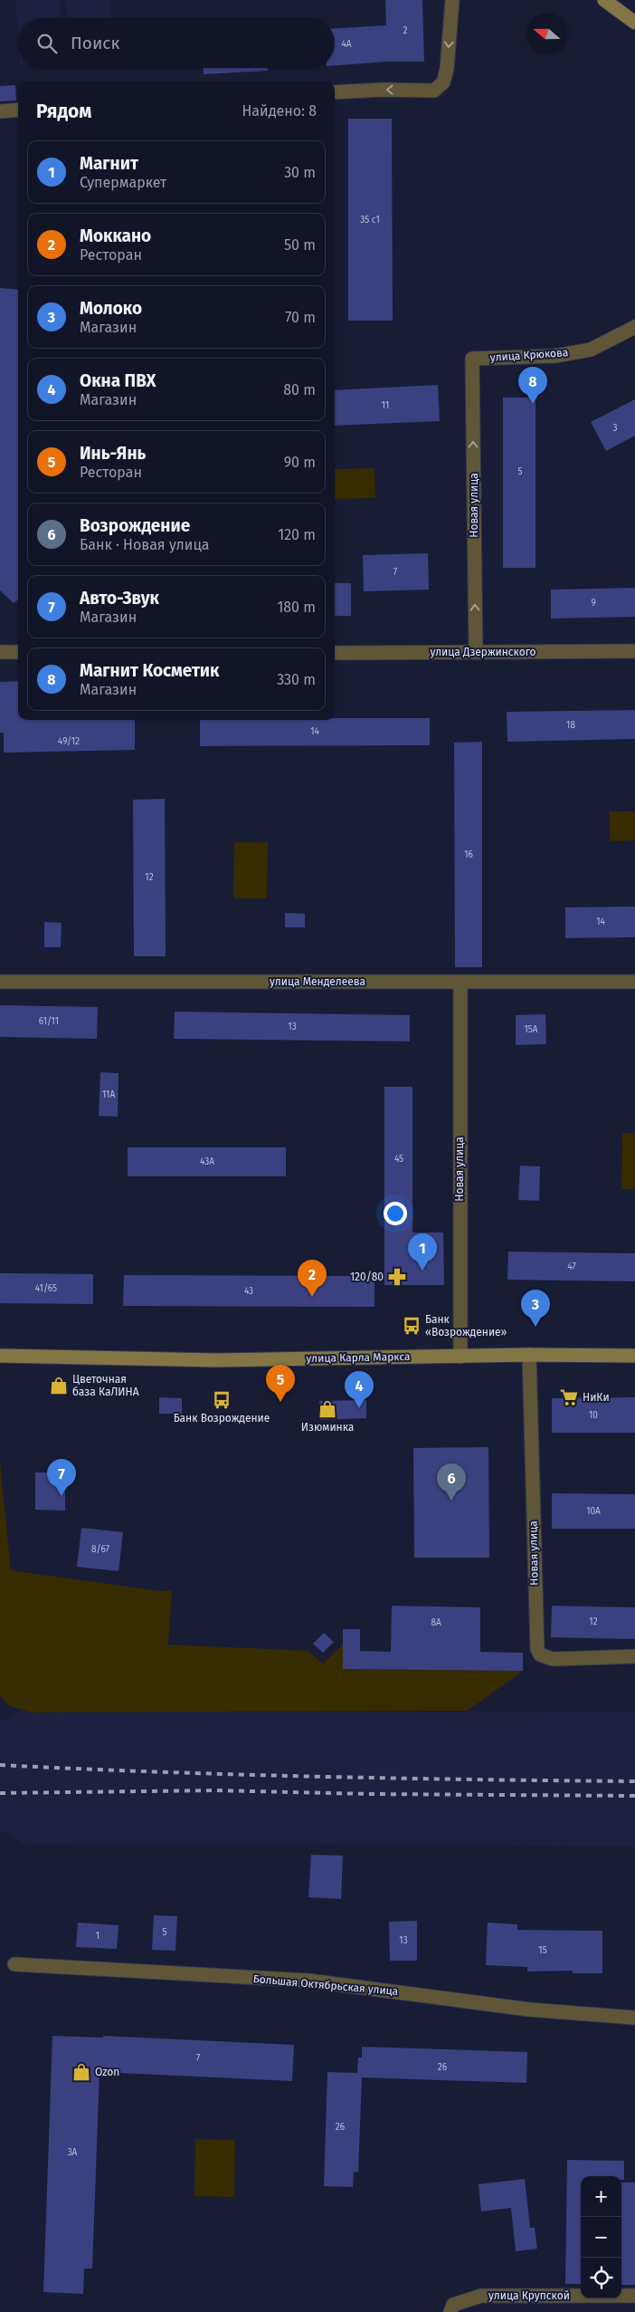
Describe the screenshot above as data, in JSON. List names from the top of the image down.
{
  "streets": {
    "street": [
      "улица Крюкова",
      "Новая улица",
      "улица Дзержинского",
      "улица Менделеева",
      "улица Карла Маркса",
      "Большая Октябрьская улица",
      "улица Крупской"
    ]
  },
  "crossings": [
    ["улица Крюкова", "Новая улица"],
    ["Новая улица", "улица Дзержинского"],
    ["Новая улица", "улица Менделеева"],
    ["Новая улица", "улица Карла Маркса"]
  ],
  "places": {
    "pharmacy": ["120/80"],
    "bus stop": ["Банк «Возрождение»", "Банк Возрождение"],
    "shop": ["Цветочная база КаЛИНА", "Изюминка", "Ozon"],
    "supermarket": ["НиКи"]
  },
  "house_numbers": [
    "2",
    "4А",
    "35 с1",
    "11",
    "3",
    "5",
    "7",
    "9",
    "18",
    "14",
    "49/12",
    "16",
    "12",
    "14",
    "61/11",
    "13",
    "15А",
    "11А",
    "45",
    "43А",
    "47",
    "41/65",
    "43",
    "10",
    "10А",
    "8/67",
    "12",
    "8А",
    "5",
    "1",
    "13",
    "15",
    "7",
    "26",
    "26",
    "3А"
  ],
  "north": "left",
  "page": {
    "search": "Поиск",
    "heading": ["Рядом", "Найдено: 8"],
    "list": [
      {
        "mark": "1",
        "name": "Магнит",
        "note": "Супермаркет",
        "value": "30 m"
      },
      {
        "mark": "2",
        "name": "Моккано",
        "note": "Ресторан",
        "value": "50 m"
      },
      {
        "mark": "3",
        "name": "Молоко",
        "note": "Магазин",
        "value": "70 m"
      },
      {
        "mark": "4",
        "name": "Окна ПВХ",
        "note": "Магазин",
        "value": "80 m"
      },
      {
        "mark": "5",
        "name": "Инь-Янь",
        "note": "Ресторан",
        "value": "90 m"
      },
      {
        "mark": "6",
        "name": "Возрождение",
        "note": "Банк · Новая улица",
        "value": "120 m"
      },
      {
        "mark": "7",
        "name": "Авто-Звук",
        "note": "Магазин",
        "value": "180 m"
      },
      {
        "mark": "8",
        "name": "Магнит Косметик",
        "note": "Магазин",
        "value": "330 m"
      }
    ],
    "pins": [
      "8",
      "1",
      "2",
      "3",
      "5",
      "4",
      "7",
      "6"
    ],
    "map_buttons": ["+", "−"]
  }
}
